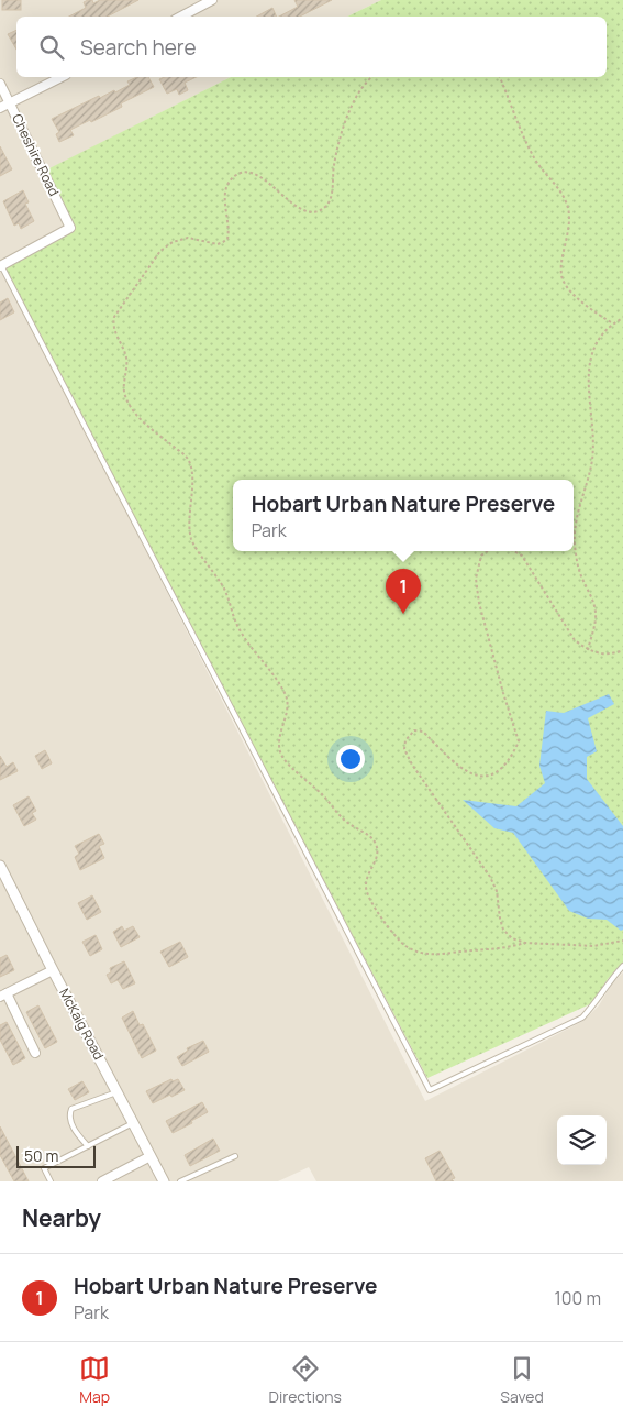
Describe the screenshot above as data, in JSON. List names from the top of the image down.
{
  "streets": {
    "street": ["Cheshire Road", "McKaig Road"]
  },
  "scale_bar": "50 m",
  "page": {
    "search": "Search here",
    "popup": ["Hobart Urban Nature Preserve", "Park"],
    "pins": "1",
    "scale": "50 m",
    "heading": "Nearby",
    "list": [
      {
        "mark": "1",
        "name": "Hobart Urban Nature Preserve",
        "note": "Park",
        "value": "100 m"
      }
    ],
    "nav": ["Map", "Directions", "Saved"]
  }
}
